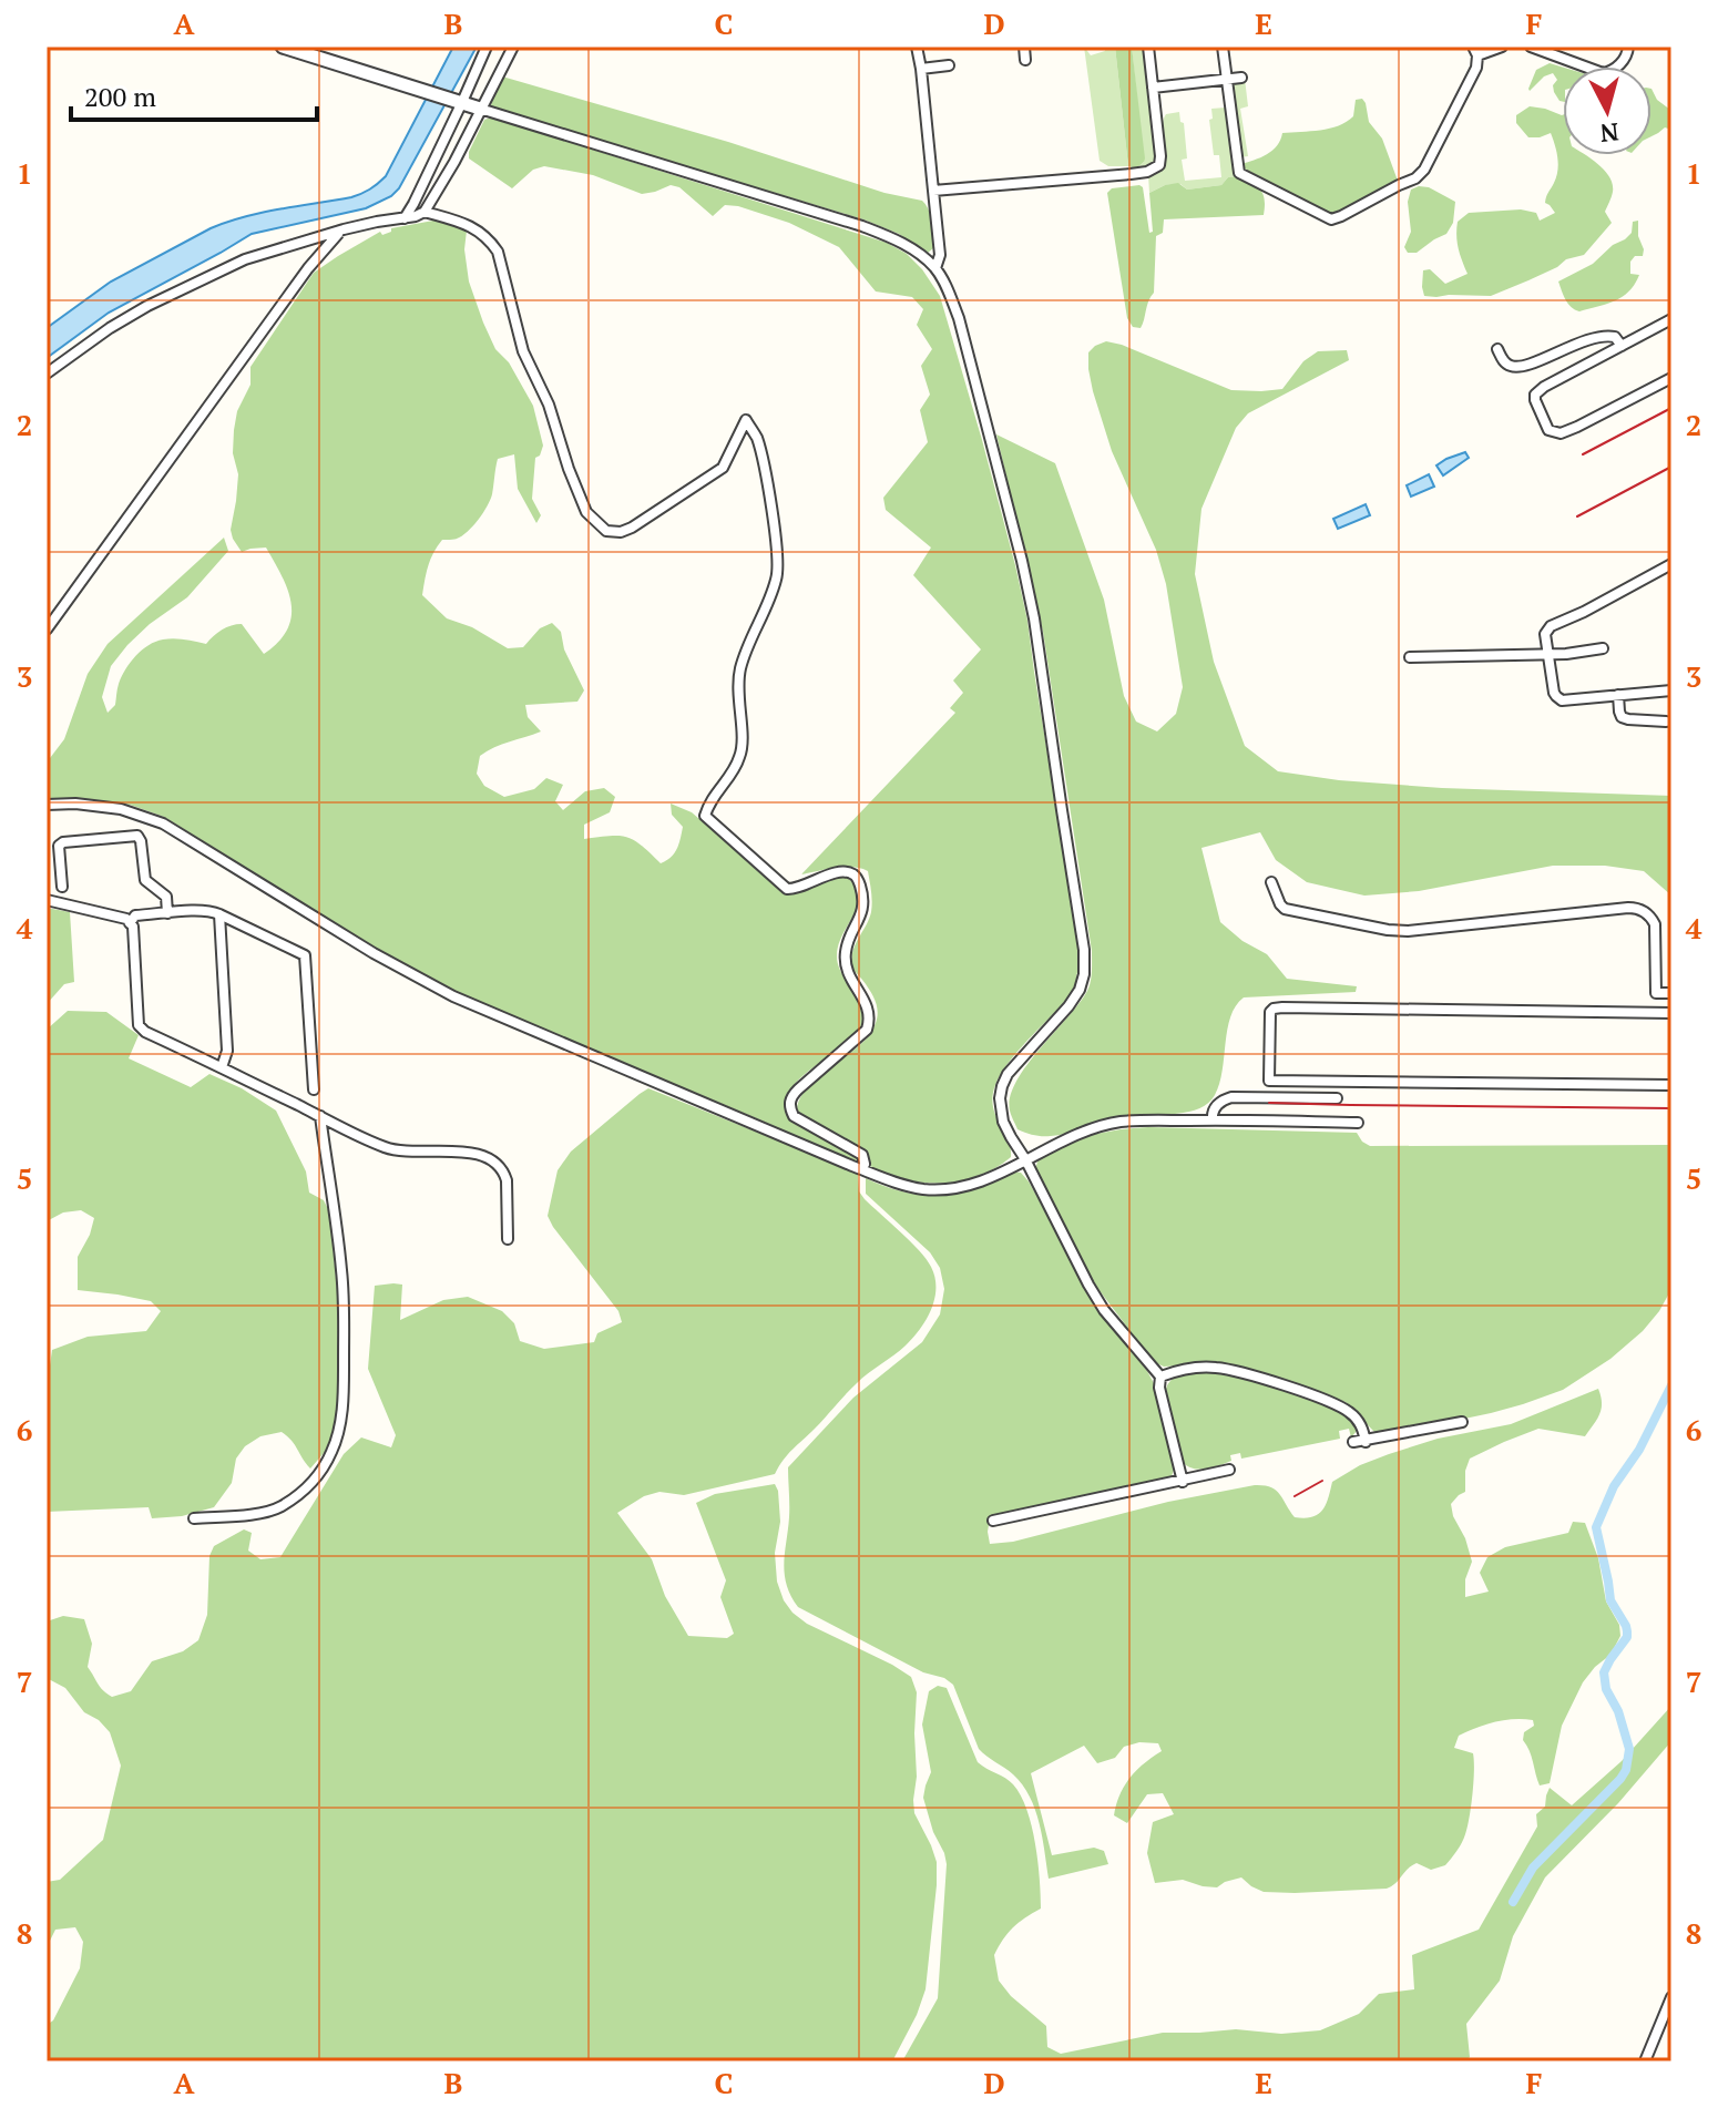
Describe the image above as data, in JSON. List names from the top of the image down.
{
  "scale_bar": "200 m",
  "north": "bottom",
  "grid": {
    "columns": [
      "A",
      "B",
      "C",
      "D",
      "E",
      "F"
    ],
    "rows": [
      "1",
      "2",
      "3",
      "4",
      "5",
      "6",
      "7",
      "8"
    ]
  }
}
